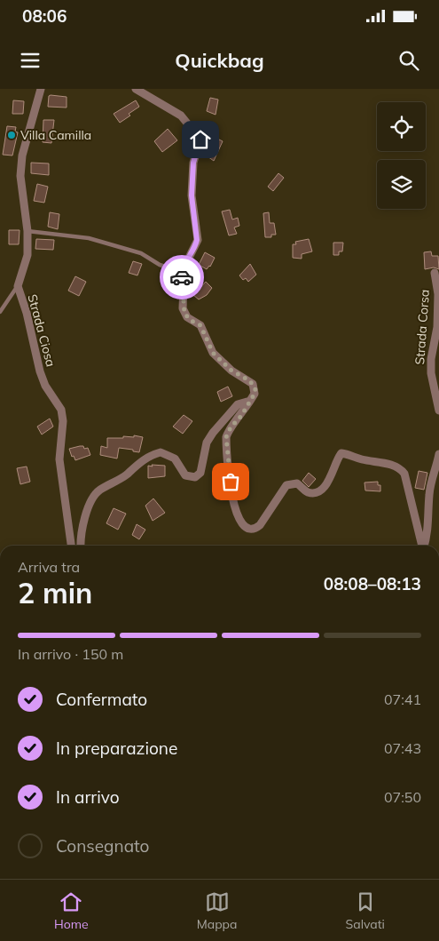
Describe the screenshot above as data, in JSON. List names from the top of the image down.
{
  "streets": {
    "street": ["Strada Corsa", "Strada Ciosa"]
  },
  "places": ["Villa Camilla"],
  "page": {
    "status": "08:06",
    "header": "Quickbag",
    "heading": ["2 min", "Arriva tra", "08:08–08:13"],
    "bar": "In arrivo · 150 m",
    "list": [
      ["Confermato", "07:41"],
      ["In preparazione", "07:43"],
      ["In arrivo", "07:50"],
      "Consegnato"
    ],
    "tabs": ["Home", "Mappa", "Salvati"]
  }
}
